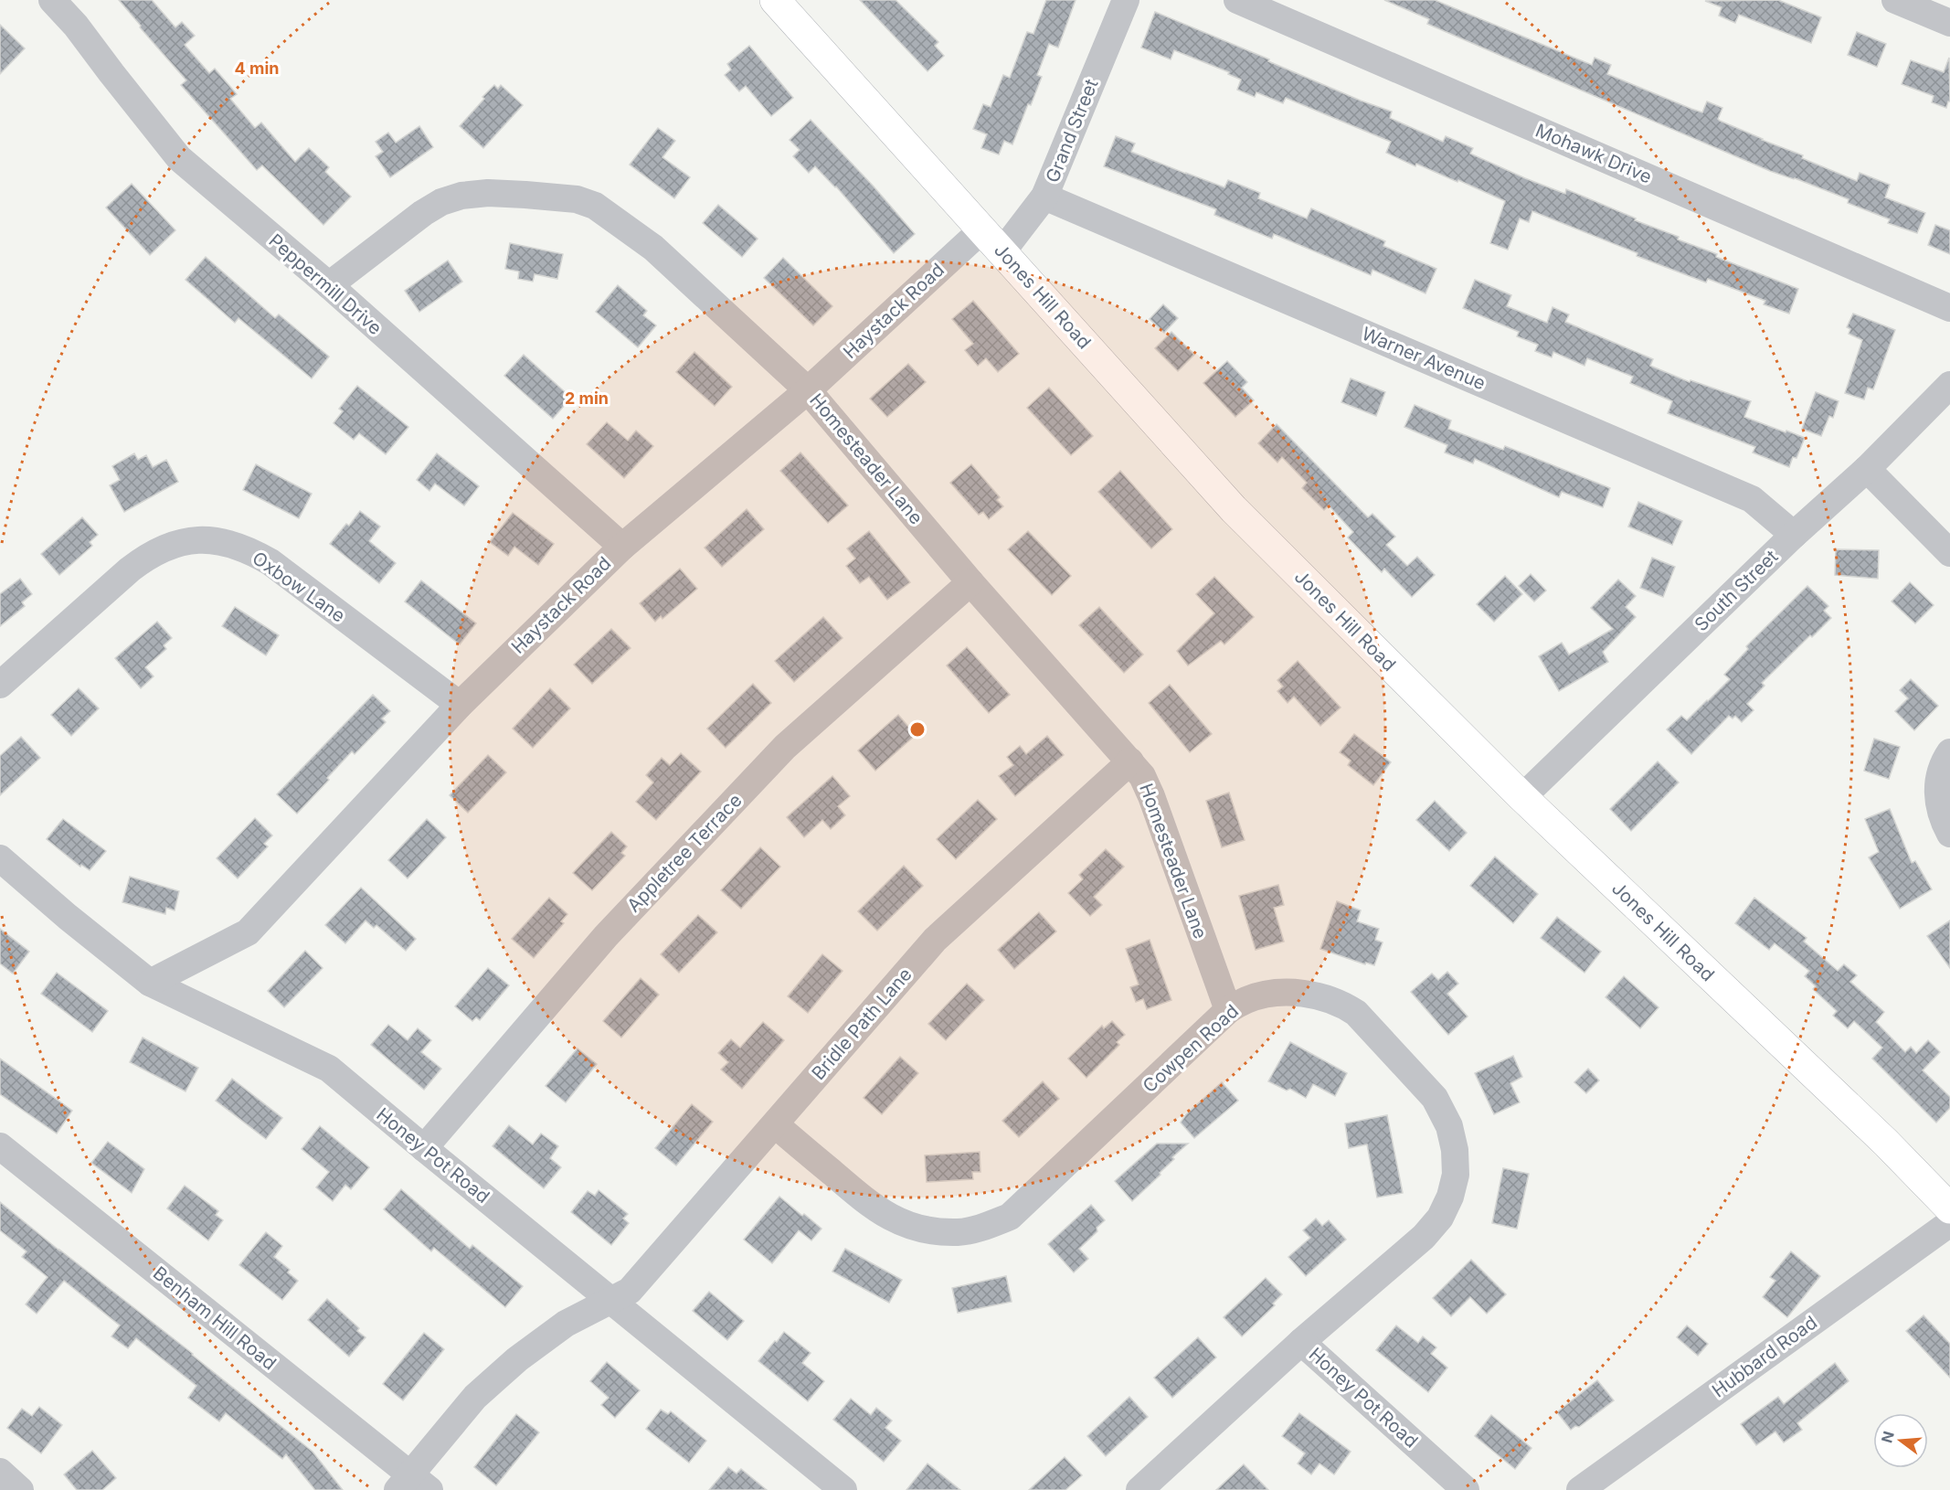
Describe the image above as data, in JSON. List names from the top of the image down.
{
  "streets": {
    "main road": ["Jones Hill Road"],
    "street": [
      "Grand Street",
      "Mohawk Drive",
      "Peppermill Drive",
      "Haystack Road",
      "Warner Avenue",
      "Homesteader Lane",
      "Oxbow Lane",
      "South Street",
      "Appletree Terrace",
      "Bridle Path Lane",
      "Cowpen Road",
      "Honey Pot Road",
      "Benham Hill Road",
      "Hubbard Road"
    ]
  },
  "crossings": [
    ["Grand Street", "Jones Hill Road"],
    ["Grand Street", "Warner Avenue"],
    ["Peppermill Drive", "Haystack Road"],
    ["Peppermill Drive", "Homesteader Lane"],
    ["Jones Hill Road", "Haystack Road"],
    ["Jones Hill Road", "South Street"],
    ["Haystack Road", "Homesteader Lane"],
    ["Haystack Road", "Oxbow Lane"],
    ["Haystack Road", "Honey Pot Road"],
    ["Warner Avenue", "South Street"],
    ["Homesteader Lane", "Appletree Terrace"],
    ["Homesteader Lane", "Bridle Path Lane"],
    ["Homesteader Lane", "Cowpen Road"],
    ["Appletree Terrace", "Honey Pot Road"],
    ["Bridle Path Lane", "Cowpen Road"],
    ["Bridle Path Lane", "Honey Pot Road"],
    ["Bridle Path Lane", "Benham Hill Road"],
    ["Cowpen Road", "Honey Pot Road"]
  ],
  "north": "left",
  "rings": ["4 min", "2 min"]
}
